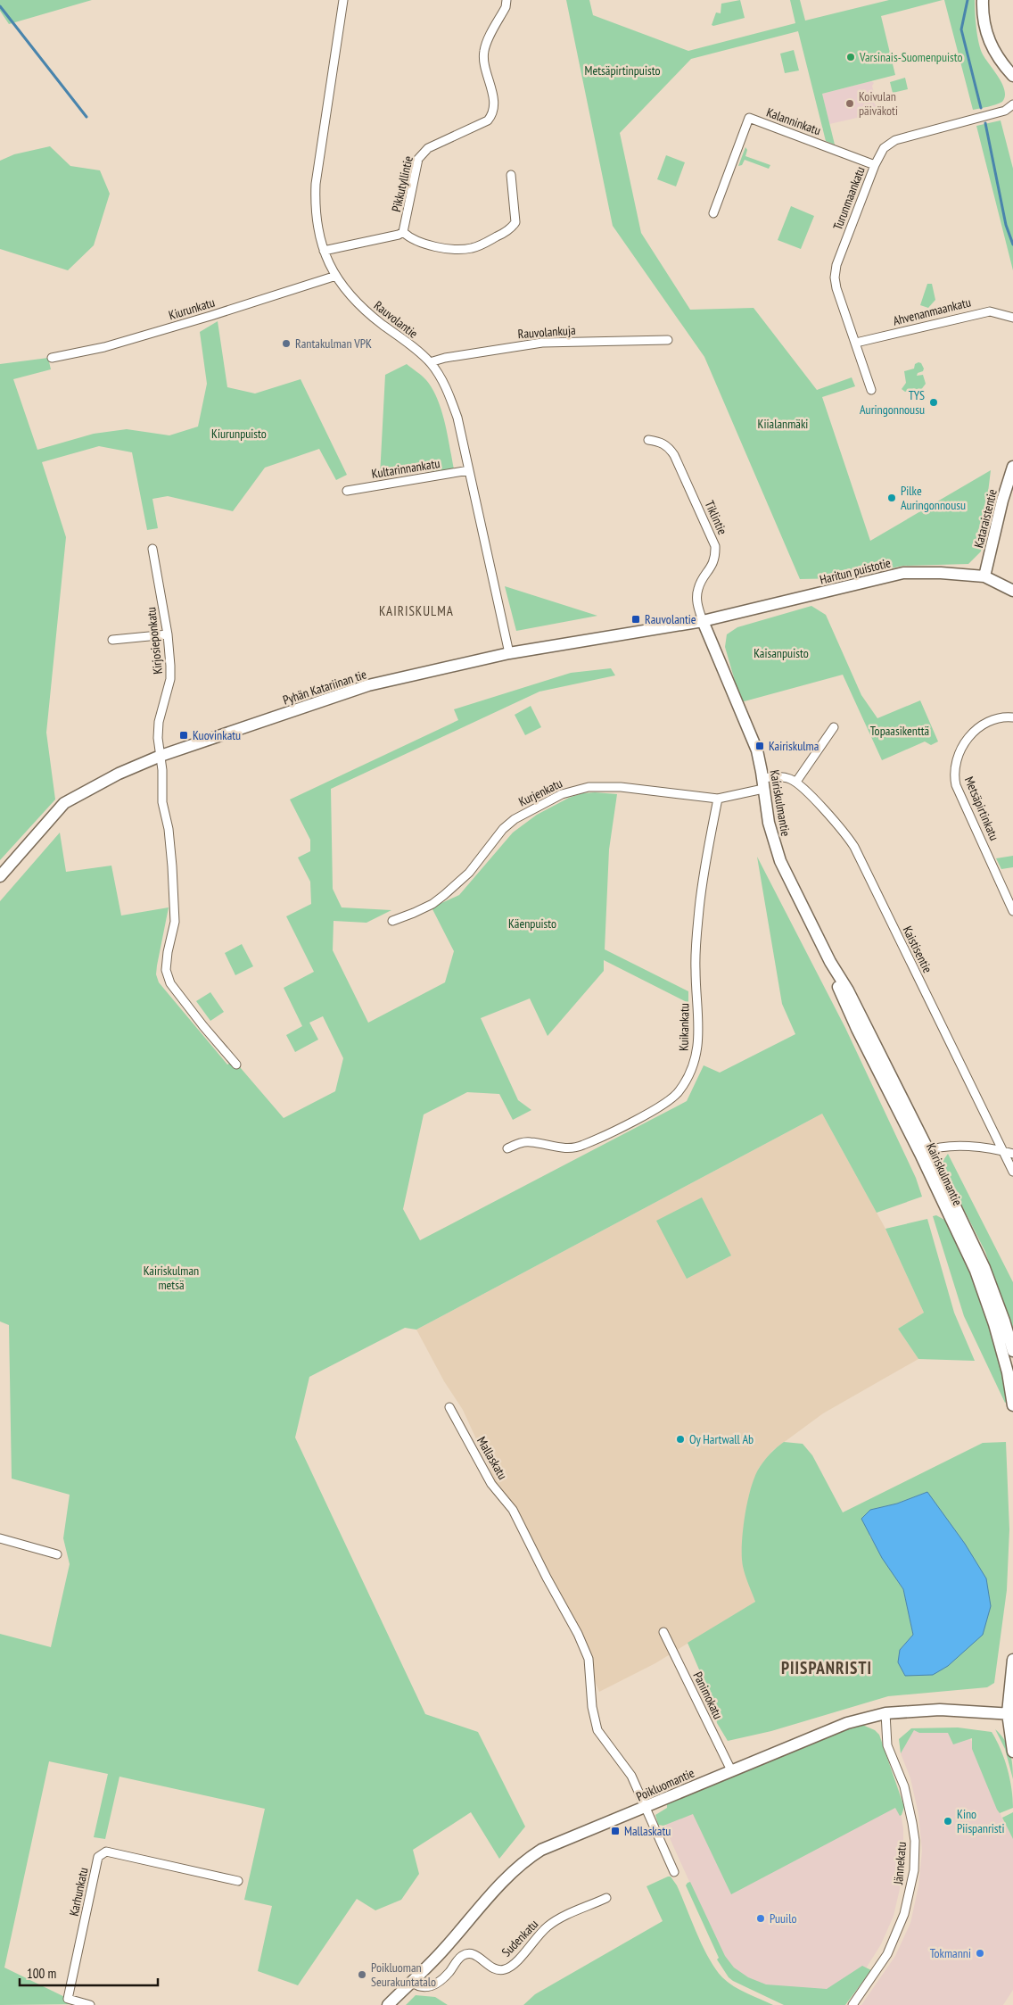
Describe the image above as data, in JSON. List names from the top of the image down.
{
  "streets": {
    "street": [
      "Kalanninkatu",
      "Pikkutyllintie",
      "Turunmaankatu",
      "Kiurunkatu",
      "Ahvenanmaankatu",
      "Rauvolantie",
      "Rauvolankuja",
      "Kultarinnankatu",
      "Tiklintie",
      "Kataraistentie",
      "Haritun puistotie",
      "Kirjosieponkatu",
      "Pyhän Katariinan tie",
      "Kurjenkatu",
      "Kairiskulmantie",
      "Metsäpirtinkatu",
      "Kaistisentie",
      "Kuikankatu",
      "Mallaskatu",
      "Panimokatu",
      "Poikluomantie",
      "Jännekatu",
      "Karhunkatu",
      "Sudenkatu"
    ]
  },
  "crossings": [
    ["Kalanninkatu", "Turunmaankatu"],
    ["Turunmaankatu", "Ahvenanmaankatu"],
    ["Kiurunkatu", "Rauvolantie"],
    ["Rauvolantie", "Rauvolankuja"],
    ["Rauvolantie", "Kultarinnankatu"],
    ["Rauvolantie", "Pyhän Katariinan tie"],
    ["Tiklintie", "Haritun puistotie"],
    ["Tiklintie", "Pyhän Katariinan tie"],
    ["Tiklintie", "Kairiskulmantie"],
    ["Kataraistentie", "Haritun puistotie"],
    ["Haritun puistotie", "Pyhän Katariinan tie"],
    ["Haritun puistotie", "Kairiskulmantie"],
    ["Kirjosieponkatu", "Pyhän Katariinan tie"],
    ["Pyhän Katariinan tie", "Kairiskulmantie"],
    ["Kurjenkatu", "Kairiskulmantie"],
    ["Kurjenkatu", "Kuikankatu"],
    ["Mallaskatu", "Poikluomantie"],
    ["Panimokatu", "Poikluomantie"],
    ["Poikluomantie", "Jännekatu"],
    ["Poikluomantie", "Sudenkatu"]
  ],
  "districts": ["KAIRISKULMA", "PIISPANRISTI"],
  "parks": [
    "Metsäpirtinpuisto",
    "Kiialanmäki",
    "Kiurunpuisto",
    "Kaisanpuisto",
    "Topaasikenttä",
    "Käenpuisto",
    "Kairiskulman metsä"
  ],
  "places": {
    "other": [
      "Varsinais-Suomenpuisto",
      "Koivulan päiväkoti",
      "Rantakulman VPK",
      "TYS Auringonnousu",
      "Pilke Auringonnousu",
      "Oy Hartwall Ab",
      "Kino Piispanristi",
      "Puuilo",
      "Tokmanni",
      "Poikluoman Seurakuntatalo"
    ],
    "transit": [
      "Rauvolantie",
      "Kuovinkatu",
      "Kairiskulma",
      "Mallaskatu"
    ]
  },
  "scale_bar": "100 m"
}
